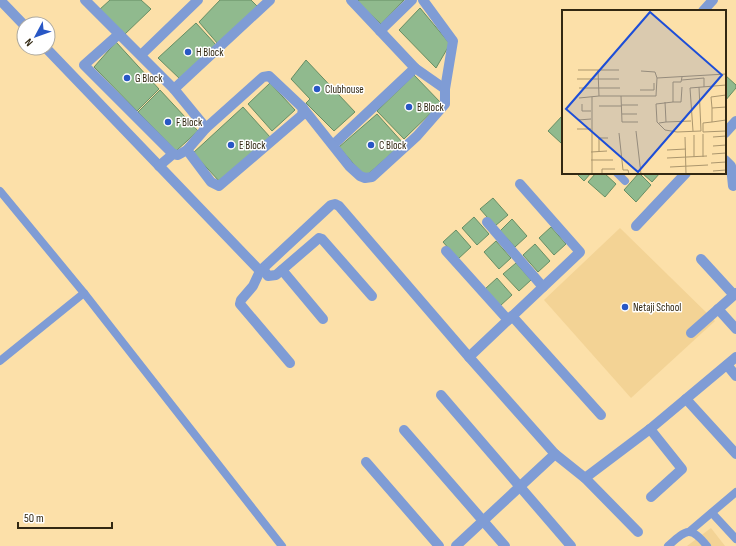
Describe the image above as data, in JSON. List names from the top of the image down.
{
  "places": [
    "H Block",
    "G Block",
    "Clubhouse",
    "B Block",
    "F Block",
    "E Block",
    "C Block",
    "Netaji School"
  ],
  "scale_bar": "50 m",
  "north": "bottom left"
}
